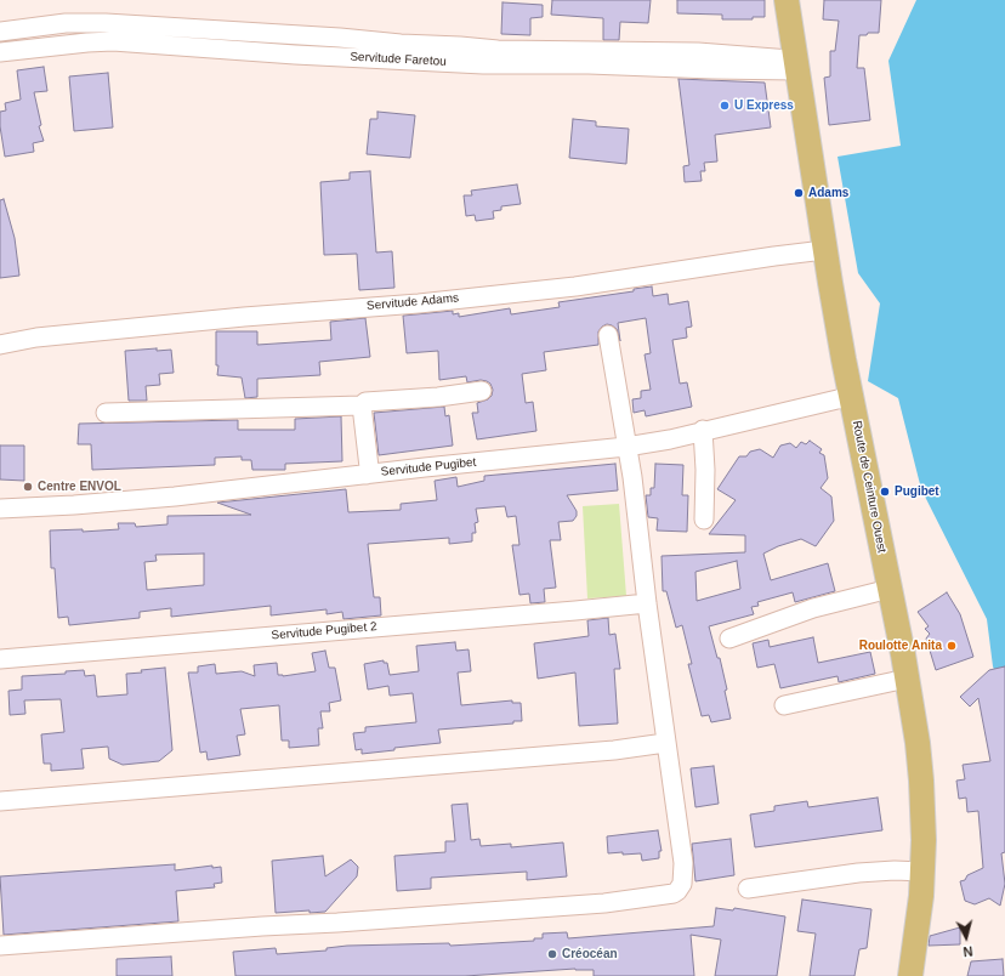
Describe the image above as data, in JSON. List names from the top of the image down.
{
  "streets": {
    "main road": ["Route de Ceinture Ouest"],
    "street": [
      "Servitude Faretou",
      "Servitude Adams",
      "Servitude Pugibet",
      "Servitude Pugibet 2"
    ]
  },
  "crossings": [
    ["Servitude Faretou", "Route de Ceinture Ouest"],
    ["Servitude Adams", "Route de Ceinture Ouest"],
    ["Servitude Pugibet", "Route de Ceinture Ouest"]
  ],
  "places": [
    "U Express",
    "Adams",
    "Centre ENVOL",
    "Pugibet",
    "Roulotte Anita",
    "Créocéan"
  ],
  "north": "bottom"
}
